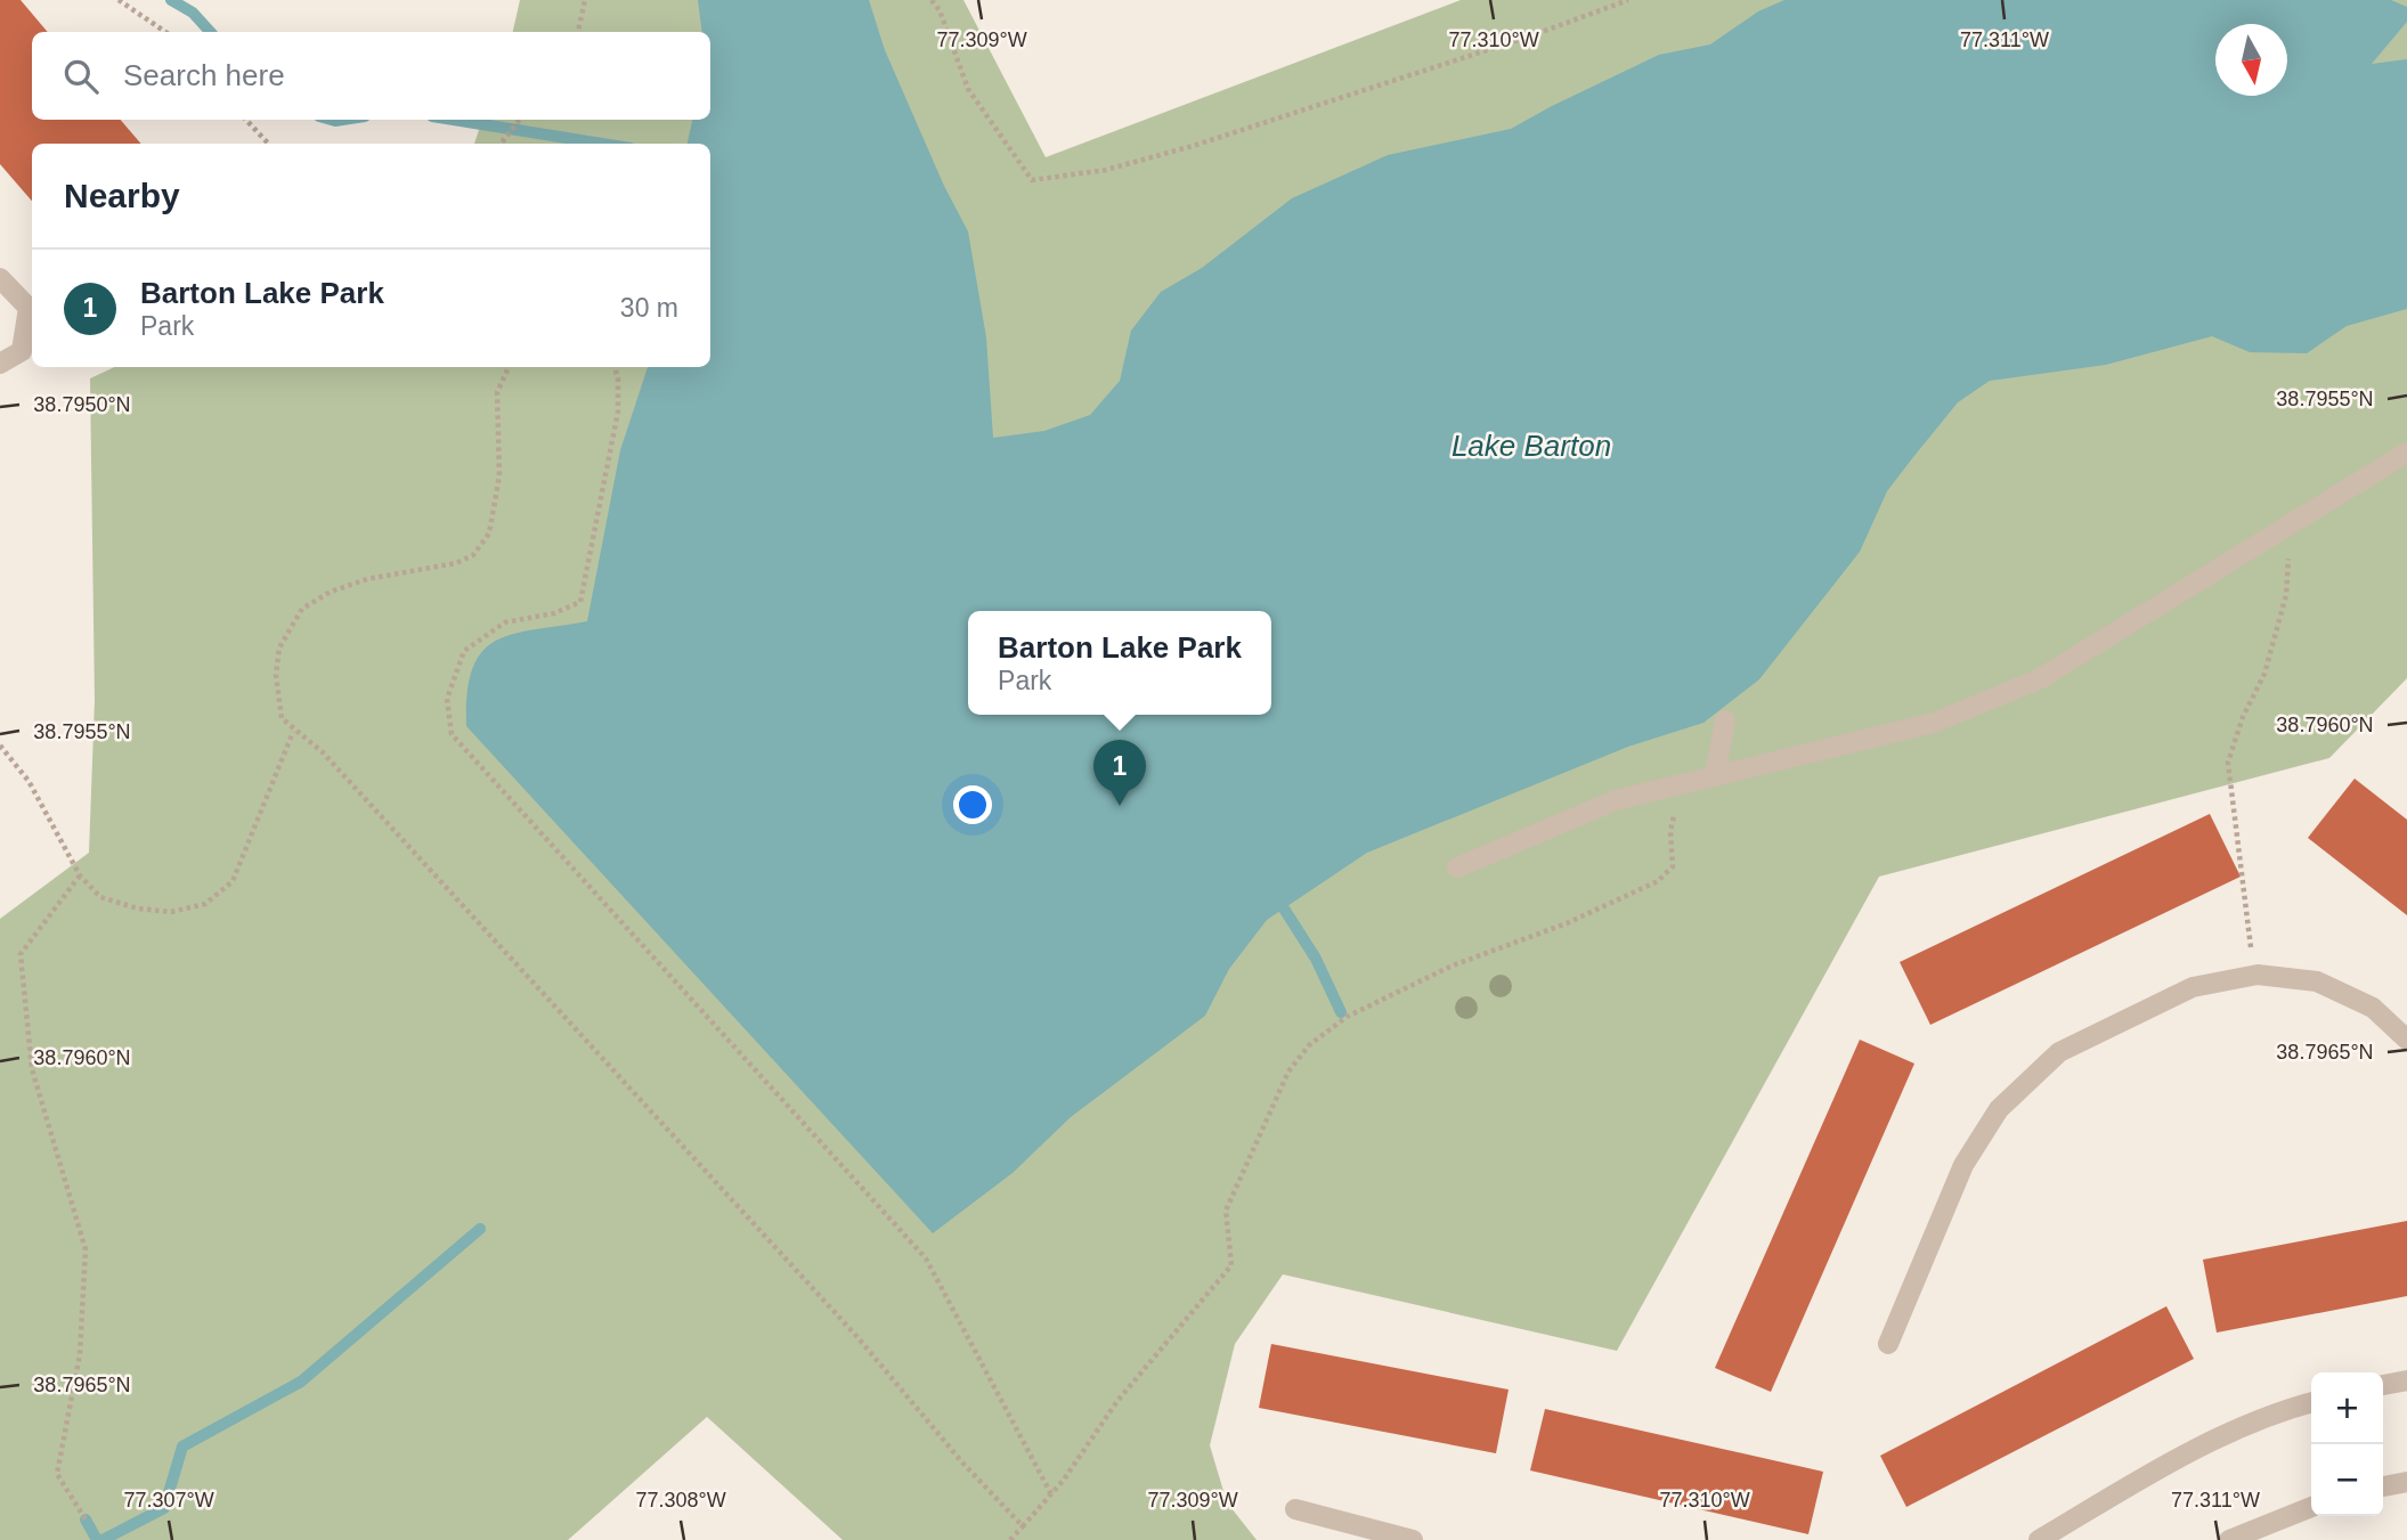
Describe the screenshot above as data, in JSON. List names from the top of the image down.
{
  "water": ["Lake Barton"],
  "north": "bottom",
  "page": {
    "search": "Search here",
    "heading": "Nearby",
    "list": [
      {
        "mark": "1",
        "name": "Barton Lake Park",
        "note": "Park",
        "value": "30 m"
      }
    ],
    "popup": ["Barton Lake Park", "Park"],
    "pins": "1",
    "map_buttons": ["+", "−"]
  },
  "coordinates": [
    "77.309°W",
    "77.310°W",
    "77.311°W",
    "38.7955°N",
    "38.7950°N",
    "38.7960°N",
    "38.7965°N",
    "77.307°W",
    "77.308°W"
  ]
}
